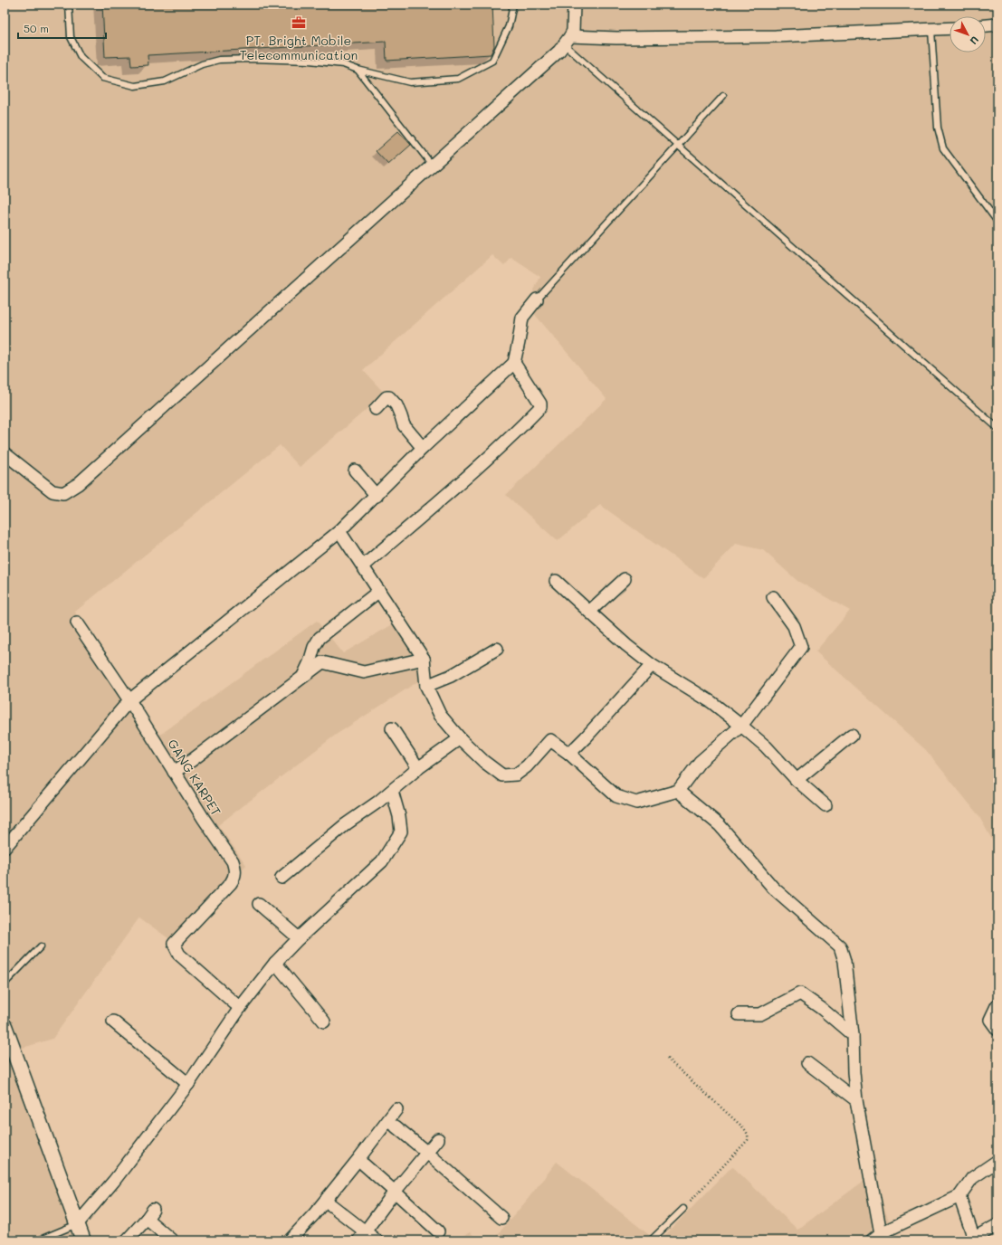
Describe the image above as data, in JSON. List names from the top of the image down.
{
  "streets": {
    "street": ["GANG KARPET"]
  },
  "places": {
    "office": ["PT. Bright Mobile Telecommunication"]
  },
  "scale_bar": "50 m",
  "north": "bottom right"
}
